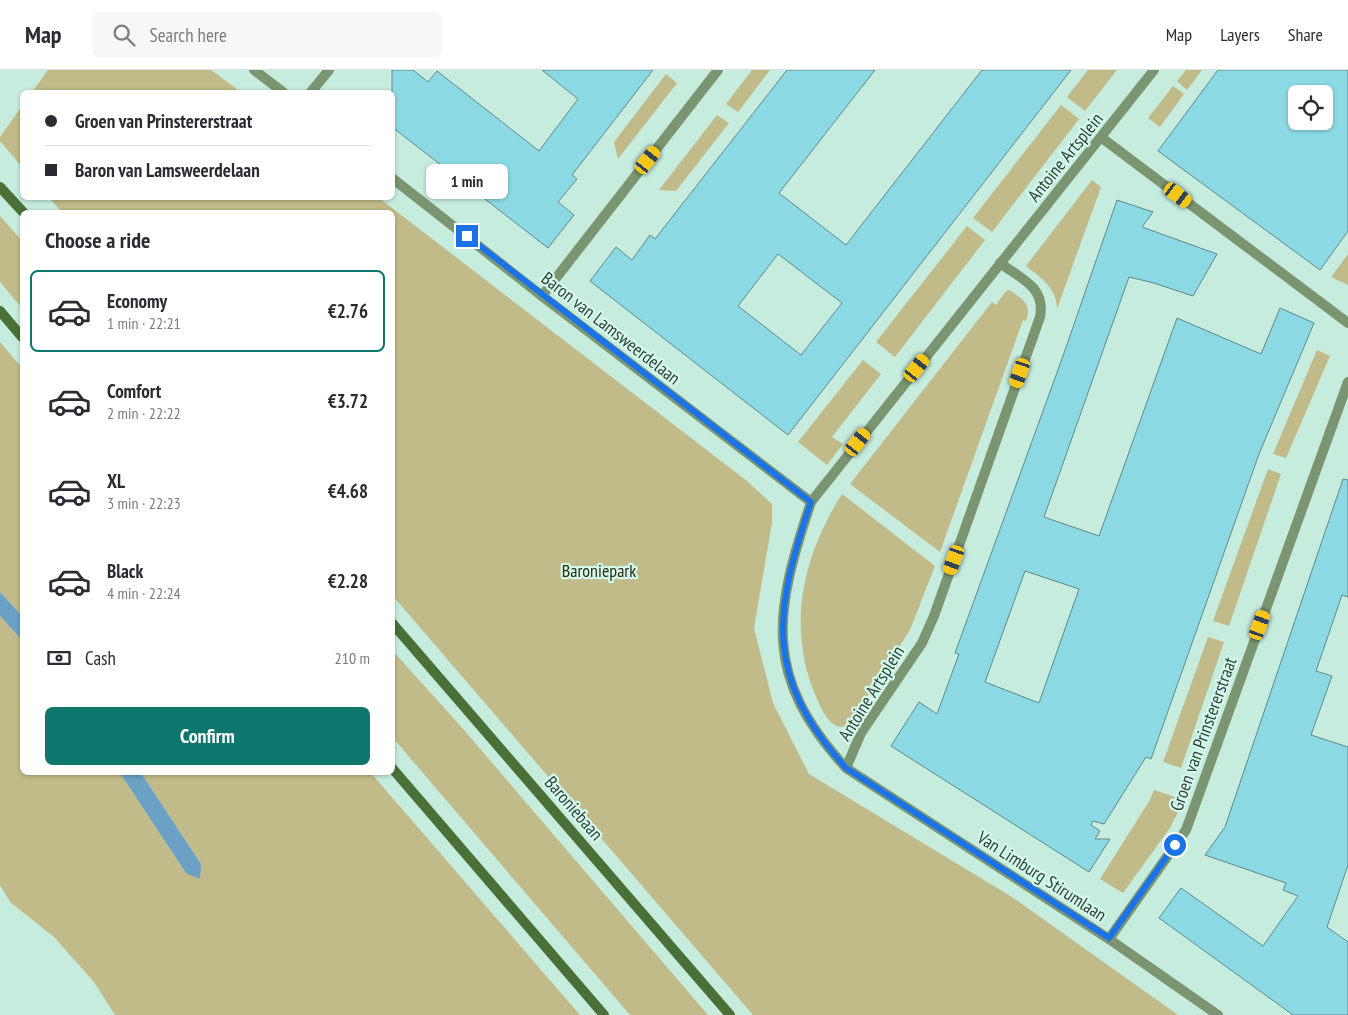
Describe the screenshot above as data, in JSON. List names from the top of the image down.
{
  "streets": {
    "main road": ["Baroniebaan"],
    "street": [
      "Antoine Artsplein",
      "Baron van Lamsweerdelaan",
      "Groen van Prinstererstraat",
      "Van Limburg Stirumlaan"
    ]
  },
  "crossings": [
    ["Antoine Artsplein", "Baron van Lamsweerdelaan"],
    ["Antoine Artsplein", "Van Limburg Stirumlaan"],
    ["Groen van Prinstererstraat", "Van Limburg Stirumlaan"]
  ],
  "parks": ["Baroniepark"],
  "page": {
    "header": "Map",
    "search": "Search here",
    "nav": ["Map", "Layers", "Share"],
    "banner": ["Groen van Prinstererstraat", "Baron van Lamsweerdelaan"],
    "bubble": "1 min",
    "heading": "Choose a ride",
    "list": [
      {
        "name": "Economy",
        "note": "1 min · 22:21",
        "value": "€2.76"
      },
      {
        "name": "Comfort",
        "note": "2 min · 22:22",
        "value": "€3.72"
      },
      {
        "name": "XL",
        "note": "3 min · 22:23",
        "value": "€4.68"
      },
      {
        "name": "Black",
        "note": "4 min · 22:24",
        "value": "€2.28"
      }
    ],
    "pay": ["Cash", "210 m"],
    "buttons": "Confirm"
  }
}
